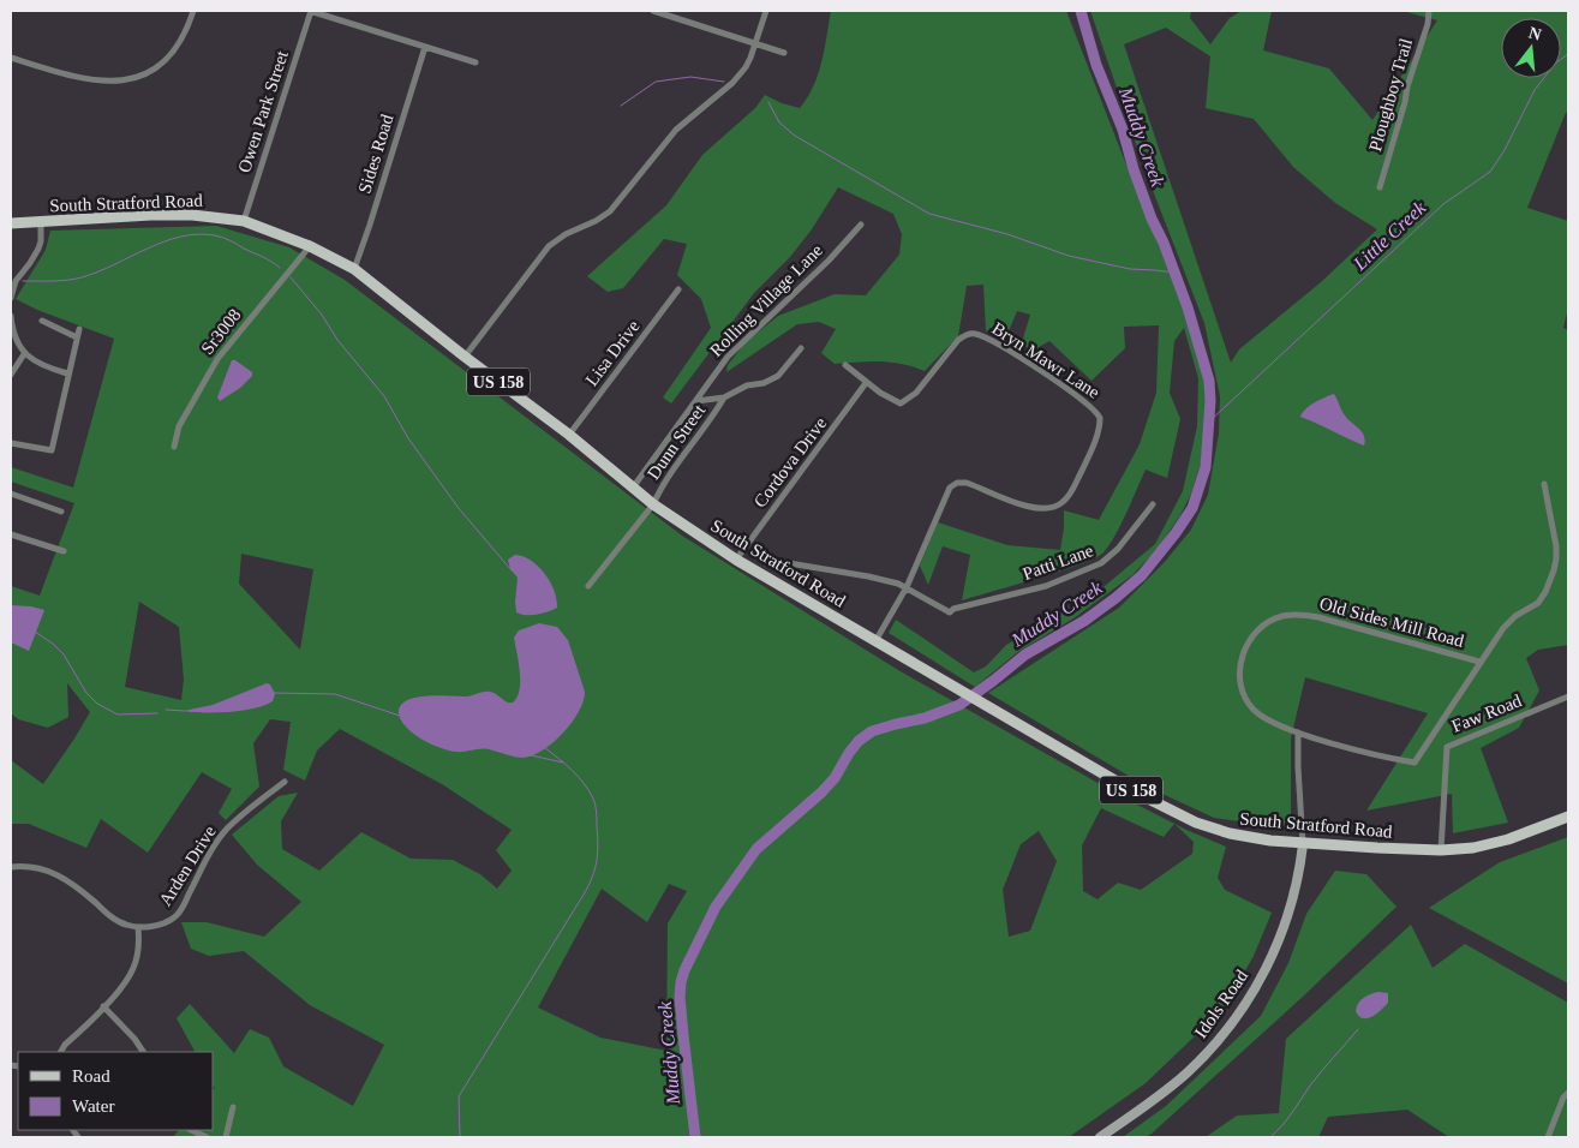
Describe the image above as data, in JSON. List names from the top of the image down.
{
  "streets": {
    "main road": ["South Stratford Road", "US 158", "Idols Road"],
    "street": [
      "Ploughboy Trail",
      "Owen Park Street",
      "Sides Road",
      "Rolling Village Lane",
      "Sr3008",
      "Lisa Drive",
      "Bryn Mawr Lane",
      "Dunn Street",
      "Cordova Drive",
      "Patti Lane",
      "Old Sides Mill Road",
      "Faw Road",
      "Arden Drive"
    ]
  },
  "crossings": [
    ["Owen Park Street", "South Stratford Road"],
    ["Sides Road", "South Stratford Road"],
    ["South Stratford Road", "Rolling Village Lane"],
    ["South Stratford Road", "Sr3008"],
    ["South Stratford Road", "Lisa Drive"],
    ["South Stratford Road", "Bryn Mawr Lane"],
    ["South Stratford Road", "Dunn Street"],
    ["South Stratford Road", "Cordova Drive"],
    ["South Stratford Road", "Faw Road"],
    ["South Stratford Road", "Idols Road"],
    ["Bryn Mawr Lane", "Cordova Drive"],
    ["Bryn Mawr Lane", "Patti Lane"]
  ],
  "water": ["Muddy Creek", "Little Creek"],
  "legend": ["Road", "Water"],
  "north": "top"
}
